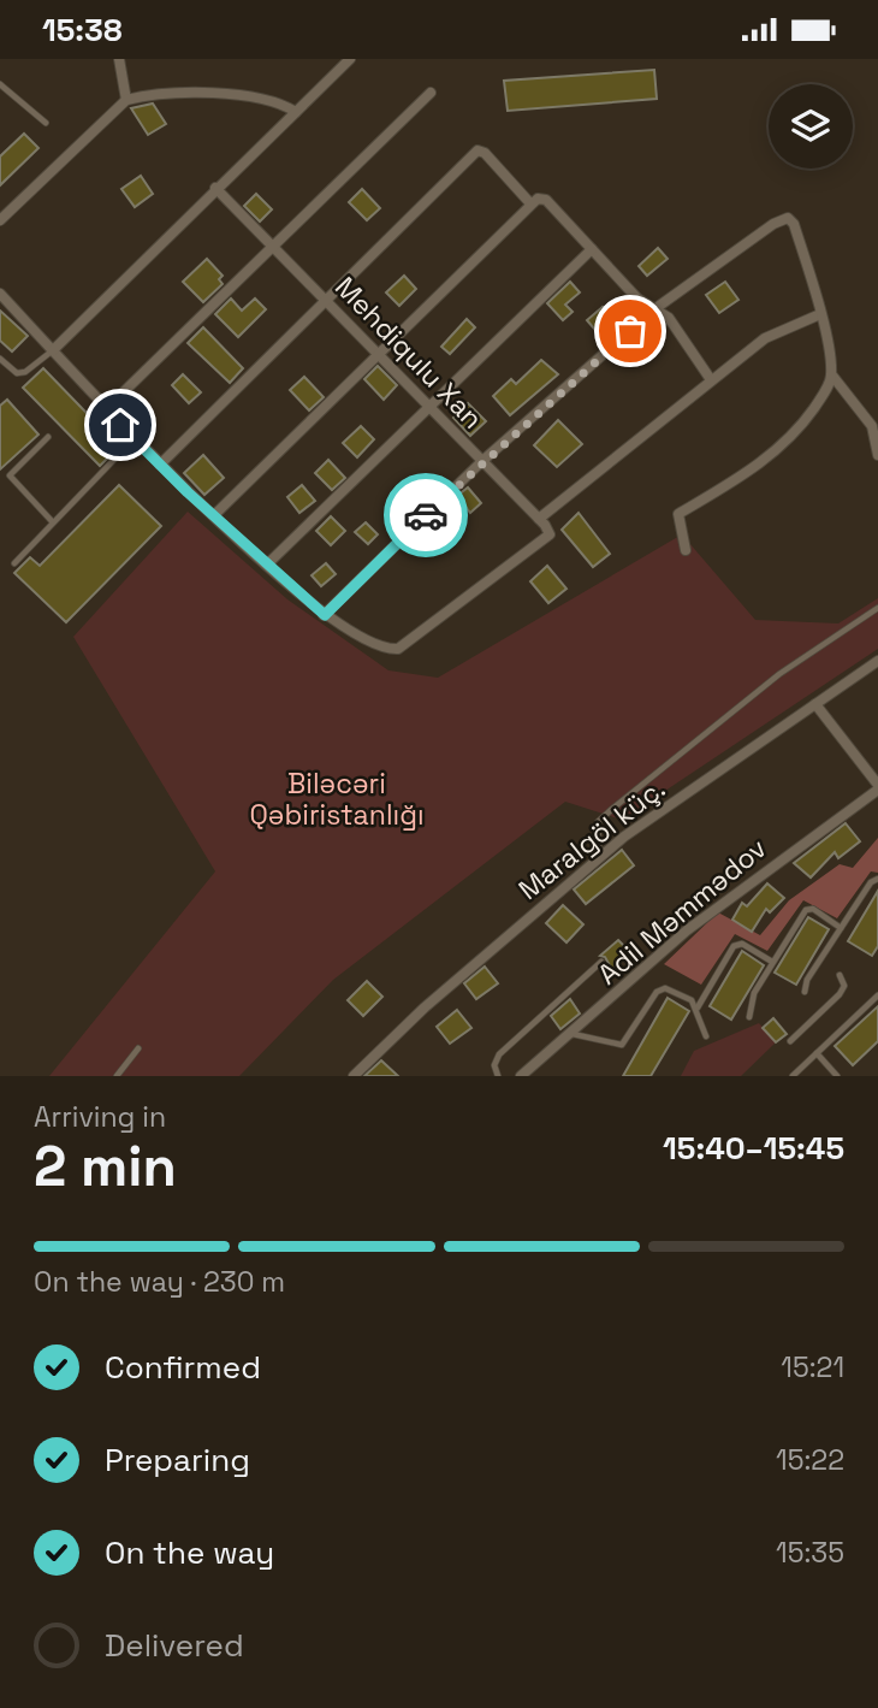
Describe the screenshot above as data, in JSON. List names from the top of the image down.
{
  "streets": {
    "street": ["Mehdiqulu Xan", "Maralgöl küç.", "Adil Məmmədov"]
  },
  "parks": ["Biləcəri Qəbiristanlığı"],
  "page": {
    "status": "15:38",
    "heading": ["2 min", "Arriving in", "15:40–15:45"],
    "bar": "On the way · 230 m",
    "list": [
      ["Confirmed", "15:21"],
      ["Preparing", "15:22"],
      ["On the way", "15:35"],
      "Delivered"
    ]
  }
}
